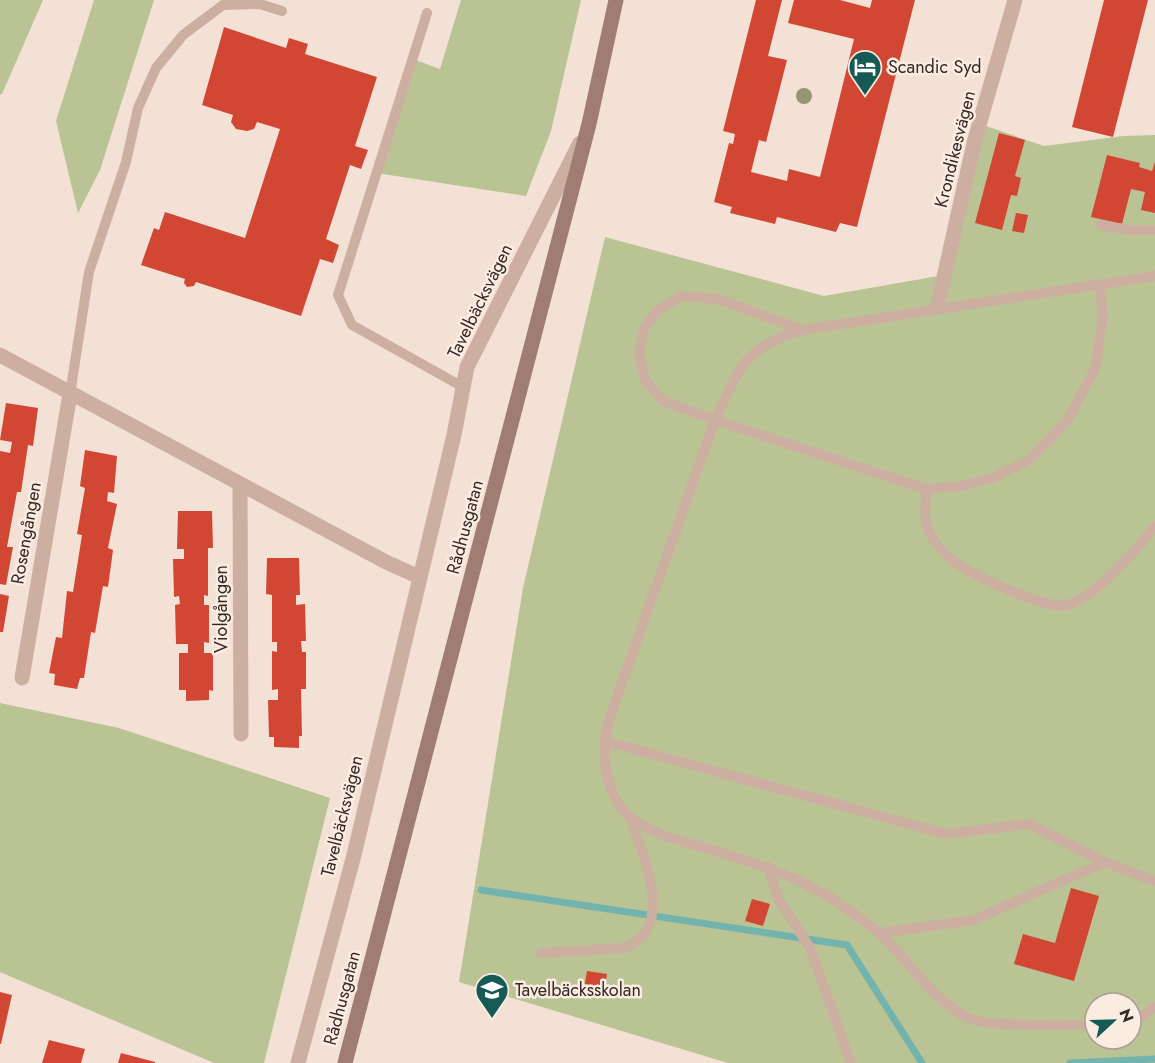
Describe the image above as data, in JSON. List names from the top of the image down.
{
  "streets": {
    "main road": ["Rådhusgatan"],
    "street": [
      "Krondikesvägen",
      "Tavelbäcksvägen",
      "Rosengången",
      "Violgången"
    ]
  },
  "crossings": [
    ["Tavelbäcksvägen", "Rådhusgatan"]
  ],
  "places": {
    "hotel": ["Scandic Syd"],
    "school or university": ["Tavelbäcksskolan"]
  },
  "north": "right"
}
